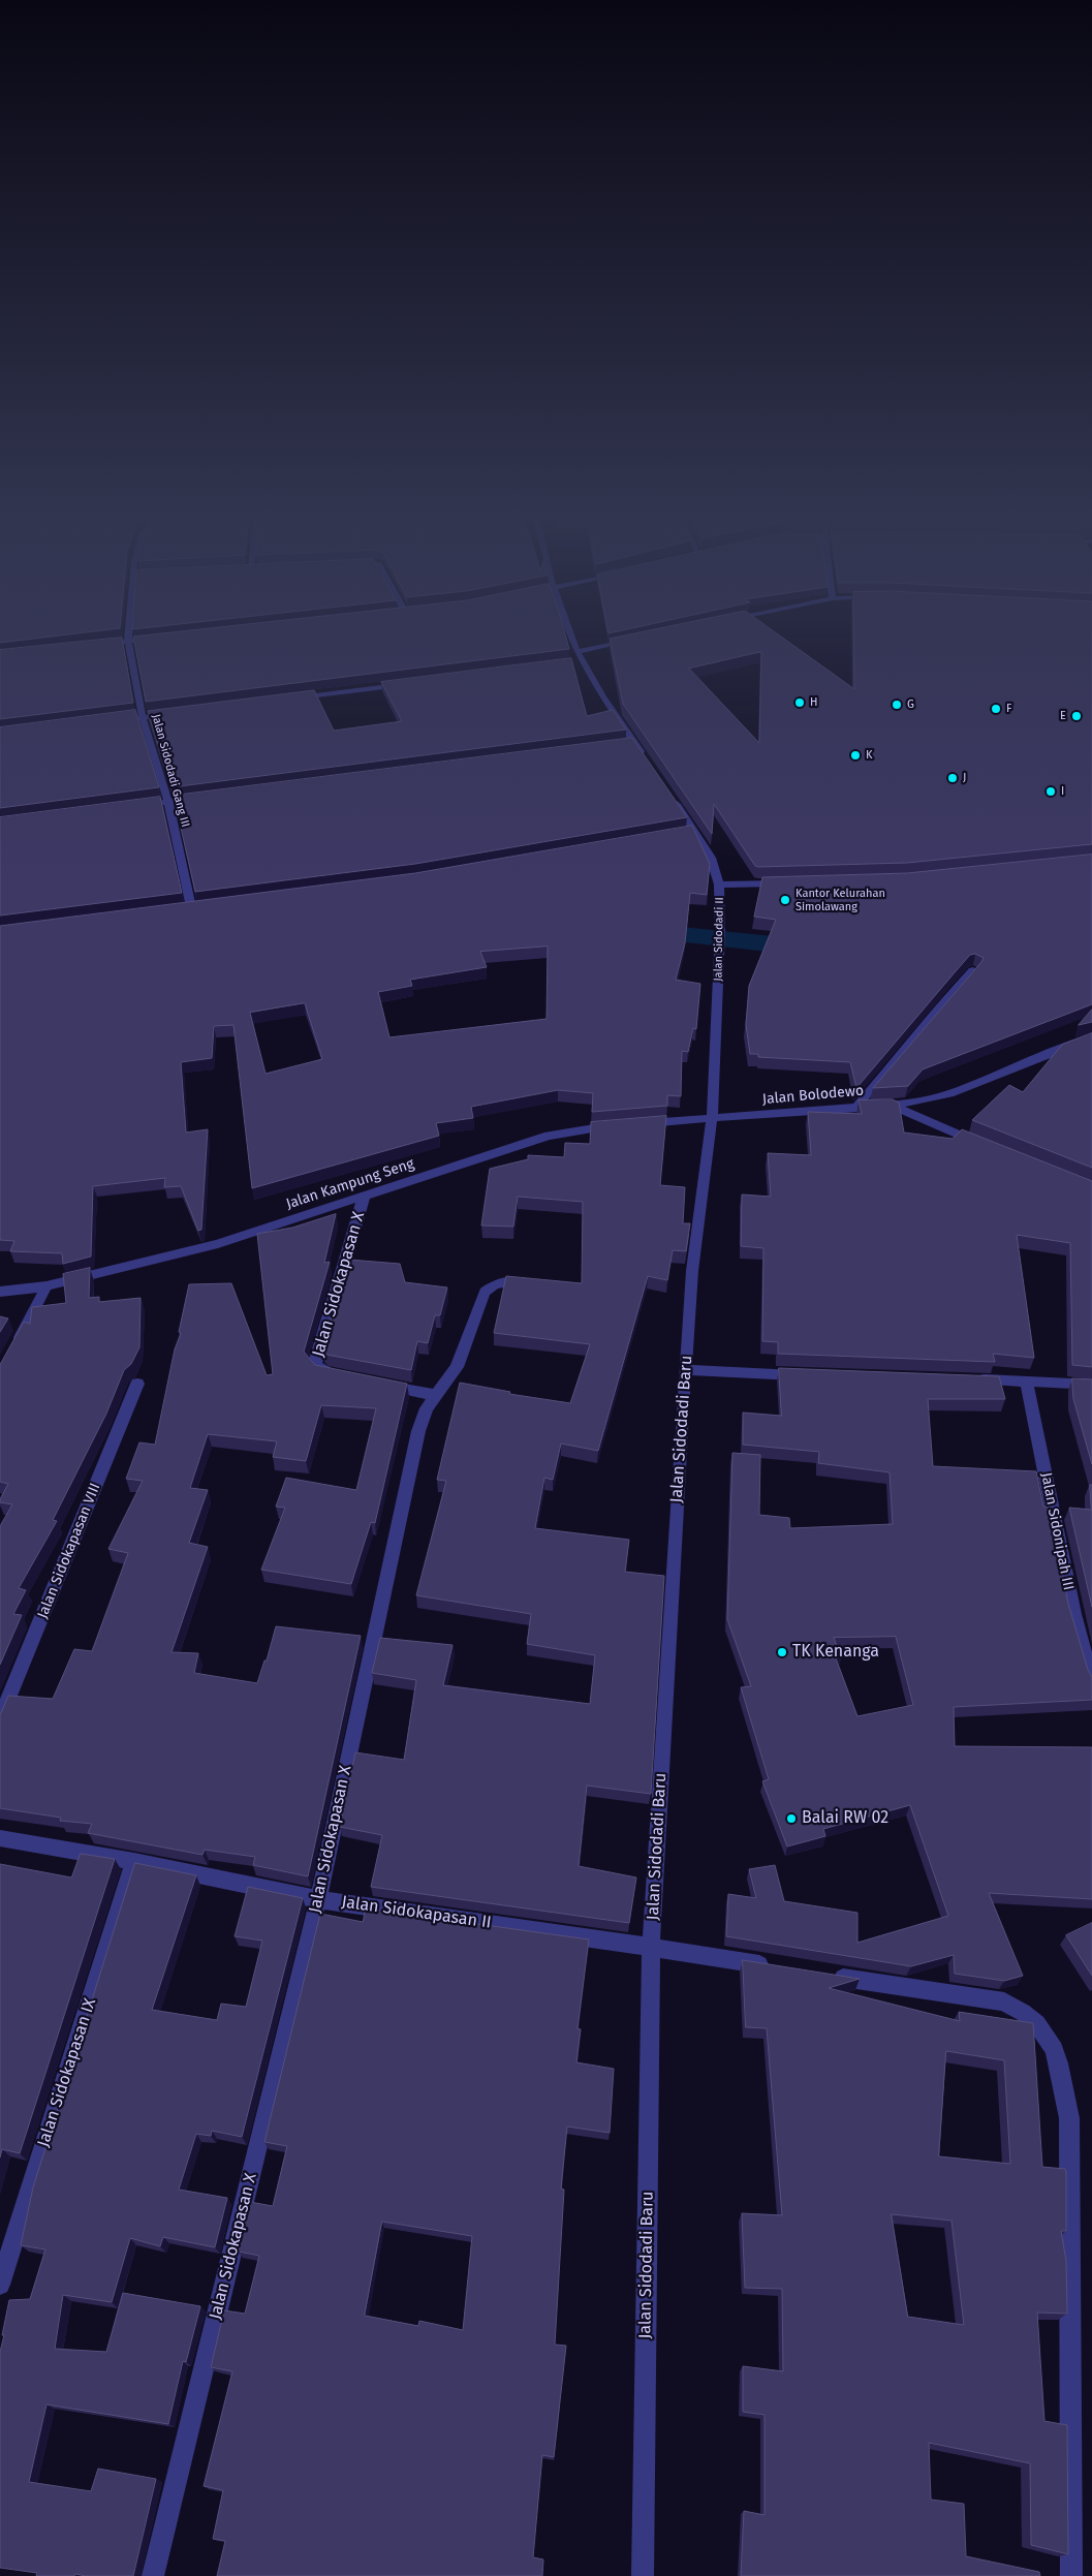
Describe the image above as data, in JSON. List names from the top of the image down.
{
  "streets": {
    "street": [
      "Jalan Sidodadi Gang III",
      "Jalan Sidodadi II",
      "Jalan Bolodewo",
      "Jalan Kampung Seng",
      "Jalan Sidokapasan X",
      "Jalan Sidodadi Baru",
      "Jalan Sidonipah III",
      "Jalan Sidokapasan VIII",
      "Jalan Sidokapasan II",
      "Jalan Sidokapasan IX"
    ]
  },
  "crossings": [
    ["Jalan Sidodadi II", "Jalan Bolodewo"],
    ["Jalan Sidodadi II", "Jalan Sidodadi Baru"],
    ["Jalan Bolodewo", "Jalan Sidodadi Baru"],
    ["Jalan Kampung Seng", "Jalan Sidokapasan X"],
    ["Jalan Sidokapasan X", "Jalan Sidokapasan II"],
    ["Jalan Sidodadi Baru", "Jalan Sidokapasan II"],
    ["Jalan Sidokapasan II", "Jalan Sidokapasan IX"]
  ],
  "places": [
    "H",
    "G",
    "F",
    "E",
    "K",
    "J",
    "I",
    "Kantor Kelurahan Simolawang",
    "TK Kenanga",
    "Balai RW 02"
  ]
}
